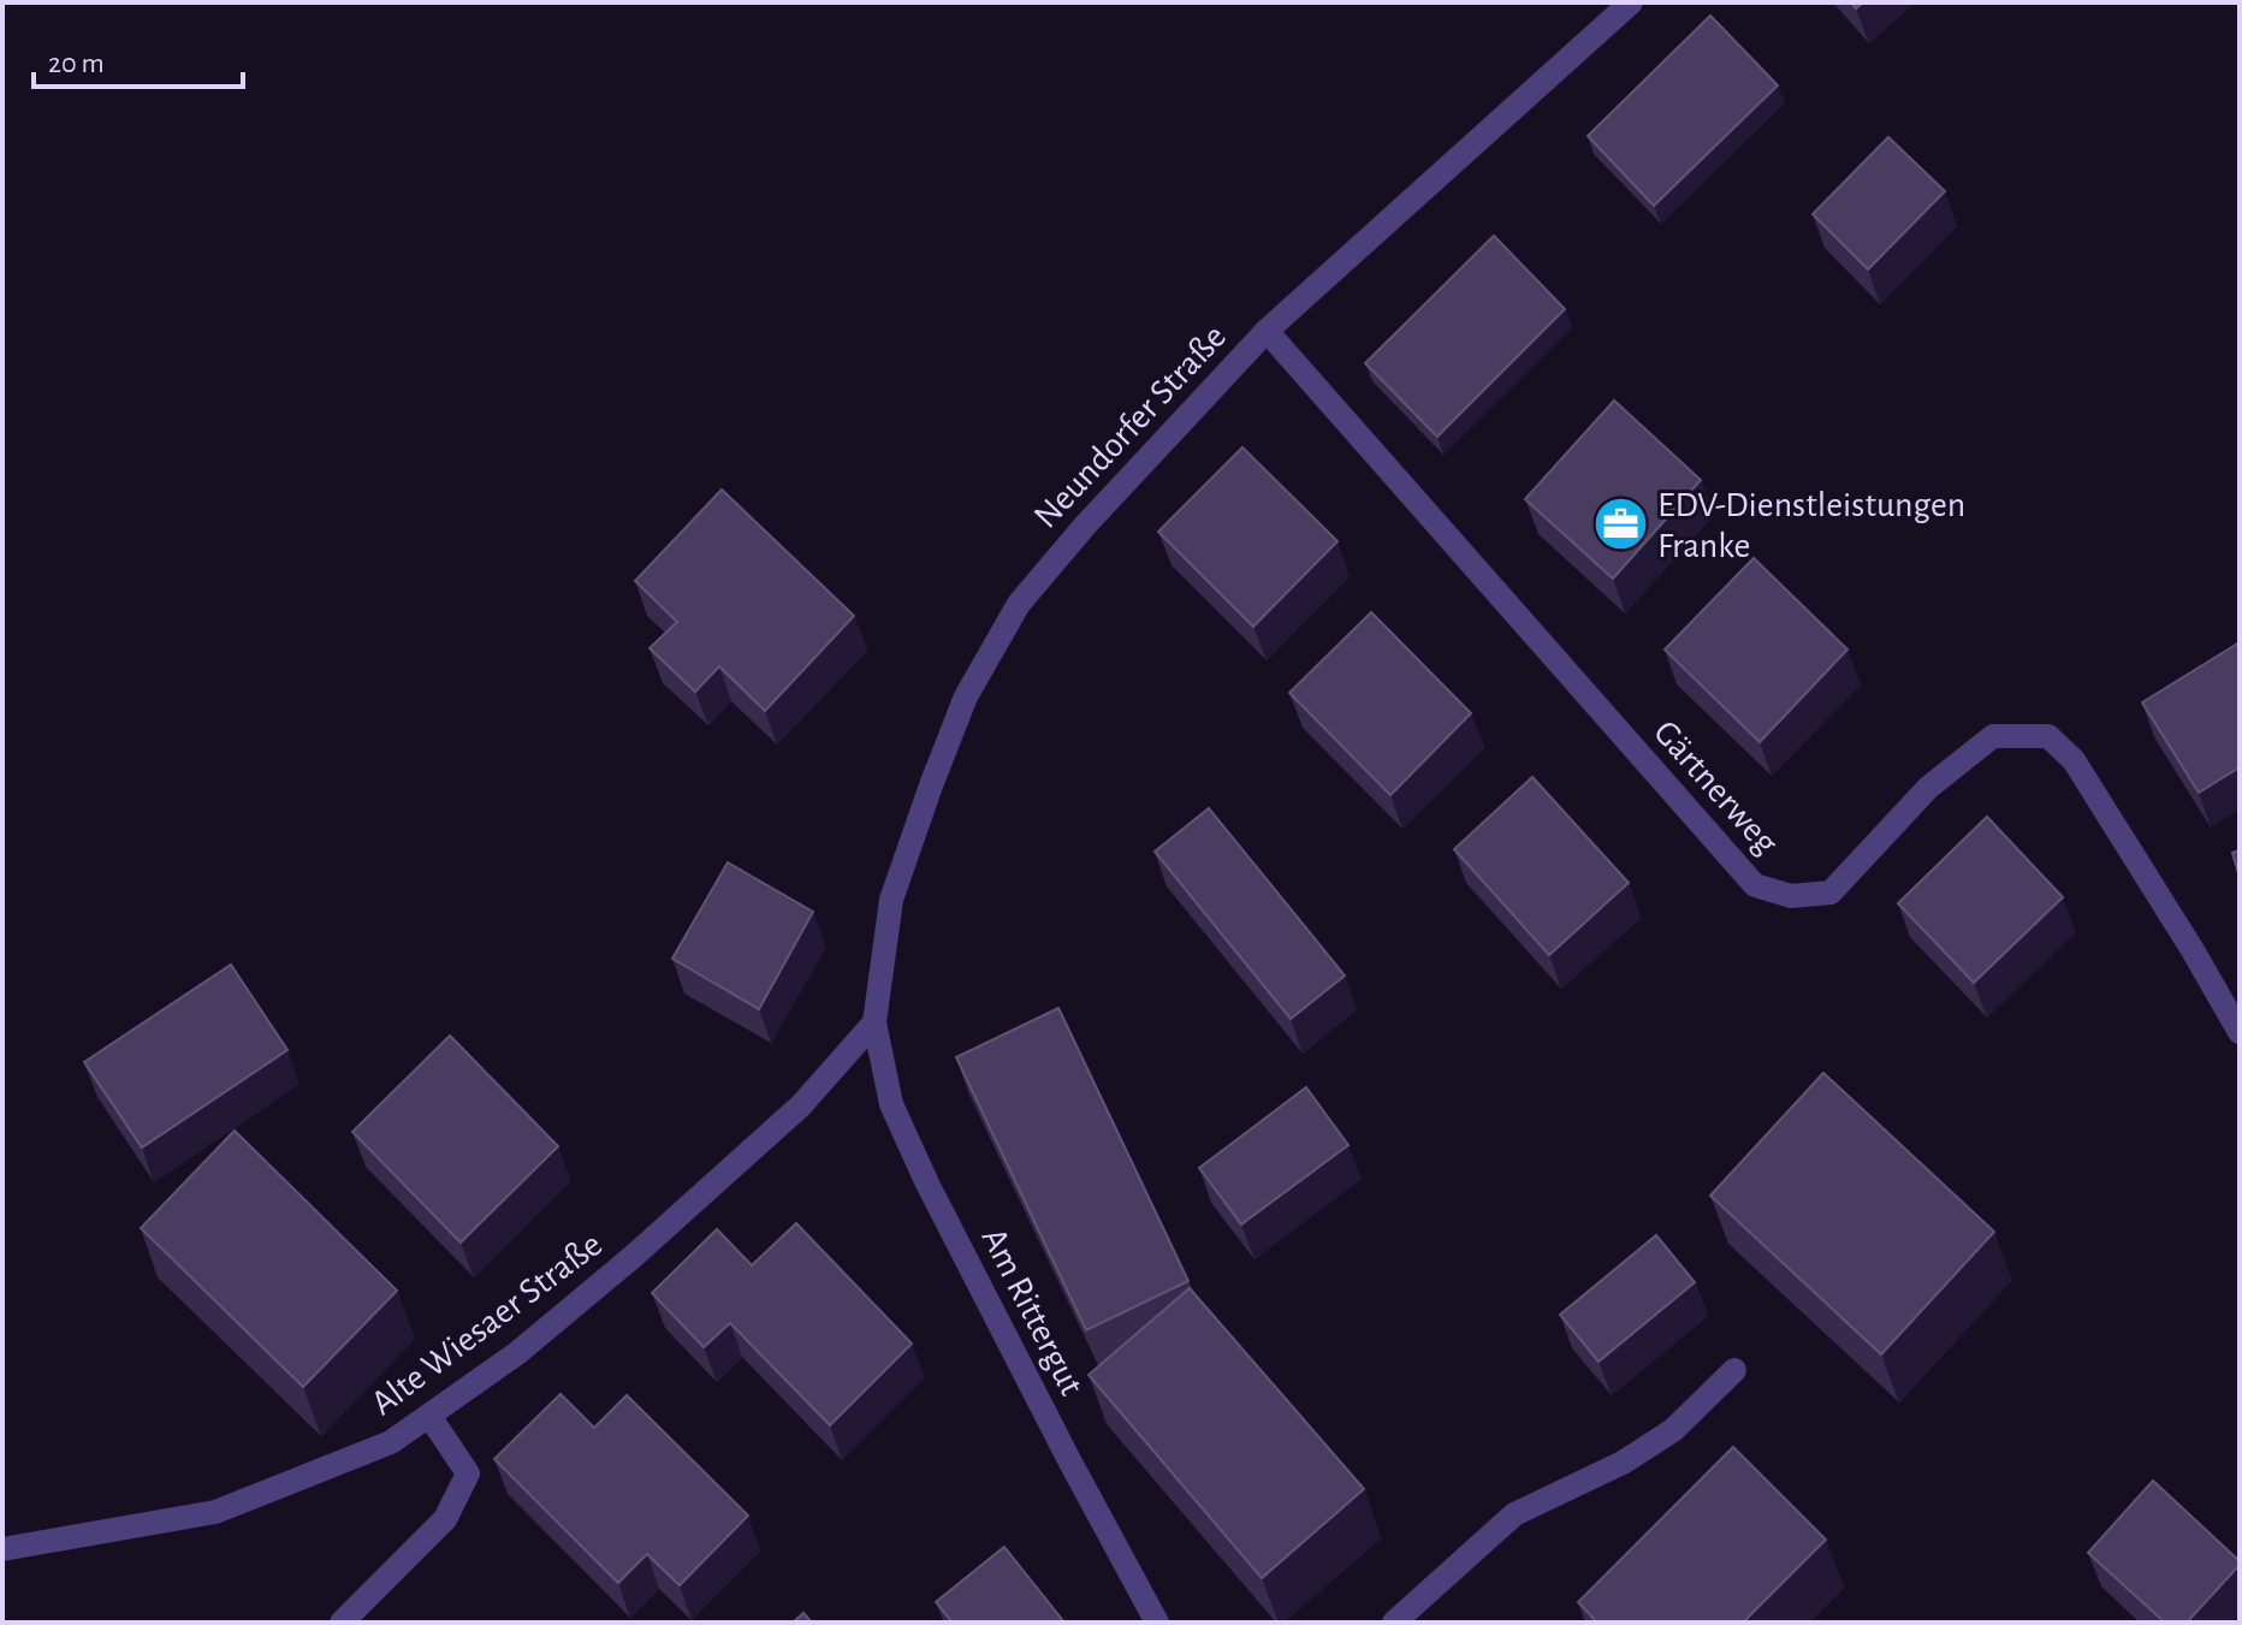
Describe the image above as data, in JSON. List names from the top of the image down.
{
  "streets": {
    "street": [
      "Neundorfer Straße",
      "Gärtnerweg",
      "Am Rittergut",
      "Alte Wiesaer Straße"
    ]
  },
  "crossings": [
    ["Neundorfer Straße", "Gärtnerweg"],
    ["Neundorfer Straße", "Am Rittergut"],
    ["Neundorfer Straße", "Alte Wiesaer Straße"],
    ["Am Rittergut", "Alte Wiesaer Straße"]
  ],
  "places": {
    "office": ["EDV-Dienstleistungen Franke"]
  },
  "scale_bar": "20 m"
}
